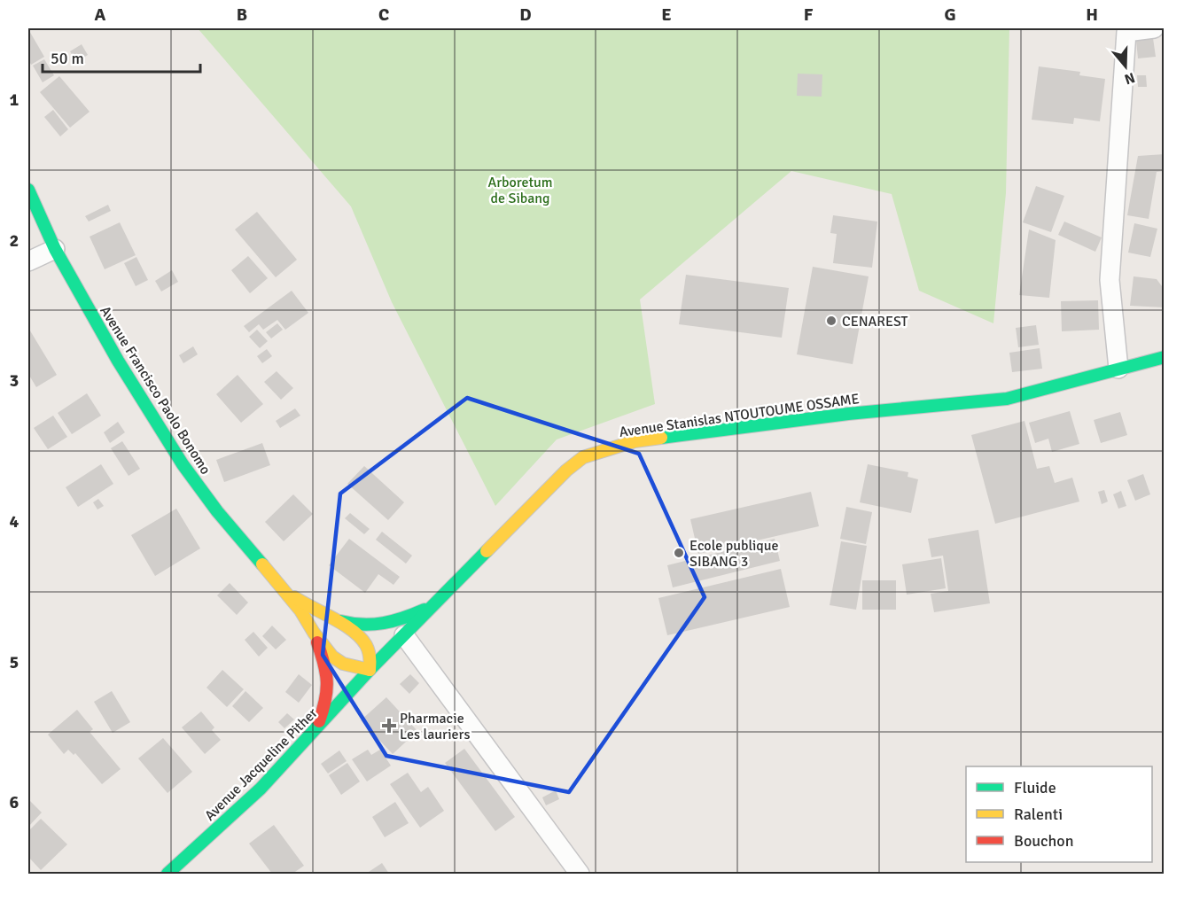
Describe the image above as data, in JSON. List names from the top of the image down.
{
  "streets": {
    "street": ["Avenue Francisco Paolo Bonomo", "Avenue Stanislas NTOUTOUME OSSAME", "Avenue Jacqueline Pither"]
  },
  "crossings": [
    ["Avenue Stanislas NTOUTOUME OSSAME", "Avenue Jacqueline Pither"]
  ],
  "parks": ["Arboretum de Sibang"],
  "places": {
    "other": ["CENAREST", "Ecole publique SIBANG 3"],
    "health": ["Pharmacie Les lauriers"]
  },
  "legend": ["Fluide", "Ralenti", "Bouchon"],
  "scale_bar": "50 m",
  "north": "bottom",
  "grid": {
    "columns": [
      "A",
      "B",
      "C",
      "D",
      "E",
      "F",
      "G",
      "H"
    ],
    "rows": [
      "1",
      "2",
      "3",
      "4",
      "5",
      "6"
    ]
  }
}
